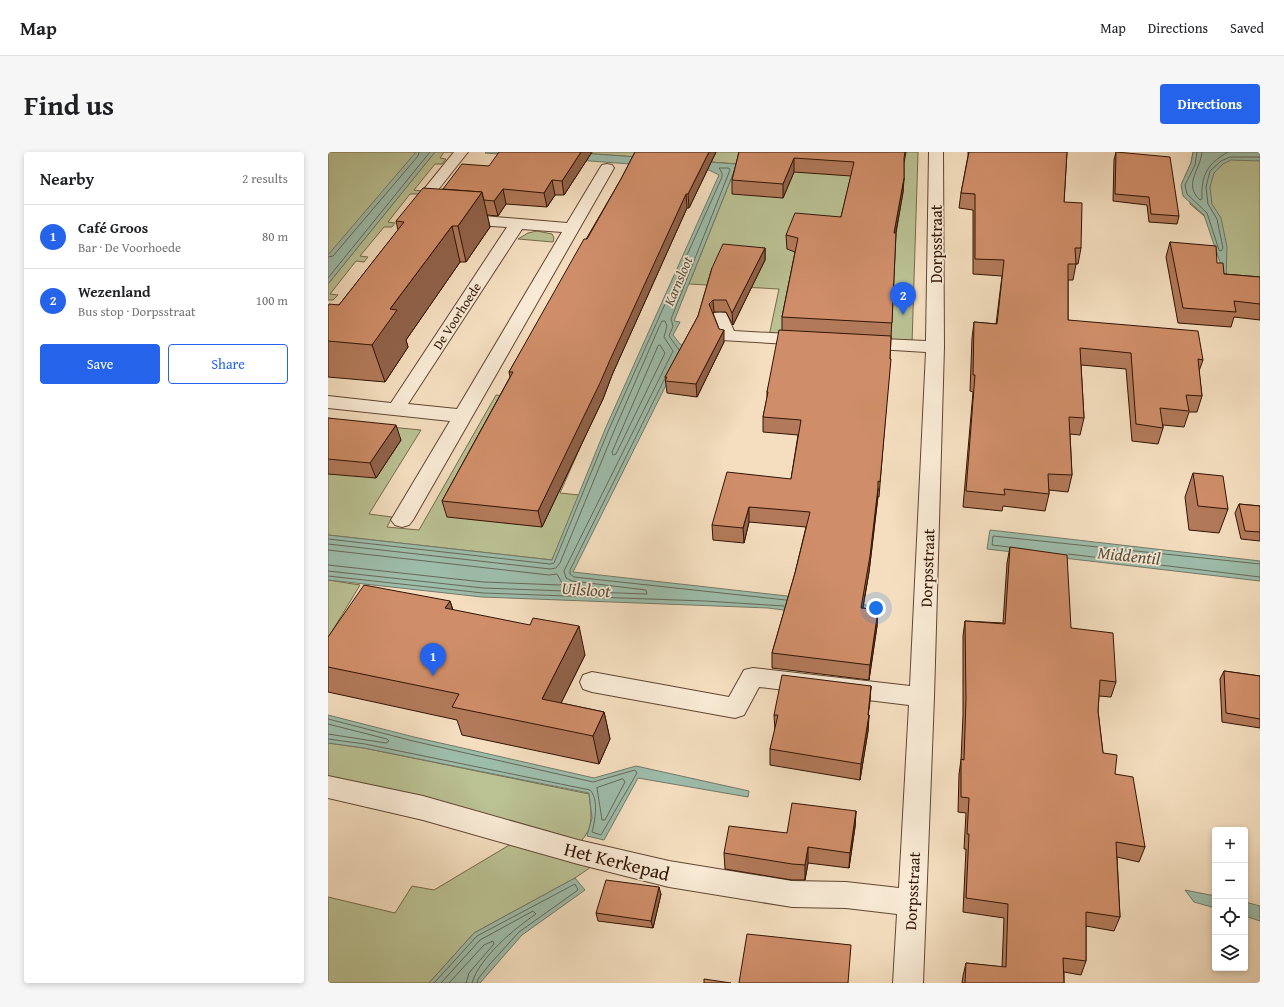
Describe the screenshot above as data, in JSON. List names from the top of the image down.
{
  "streets": {
    "street": ["Dorpsstraat", "De Voorhoede", "Het Kerkepad"]
  },
  "crossings": [
    ["Dorpsstraat", "Het Kerkepad"]
  ],
  "water": ["Karnsloot", "Middentil", "Uilsloot"],
  "page": {
    "header": "Map",
    "nav": ["Map", "Directions", "Saved"],
    "title": "Find us",
    "buttons": [
      "Directions",
      ["Save", "Share"]
    ],
    "heading": ["Nearby", "2 results"],
    "list": [
      {
        "mark": "1",
        "name": "Café Groos",
        "note": "Bar · De Voorhoede",
        "value": "80 m"
      },
      {
        "mark": "2",
        "name": "Wezenland",
        "note": "Bus stop · Dorpsstraat",
        "value": "100 m"
      }
    ],
    "pins": ["2", "1"],
    "map_buttons": ["+", "−"]
  }
}
